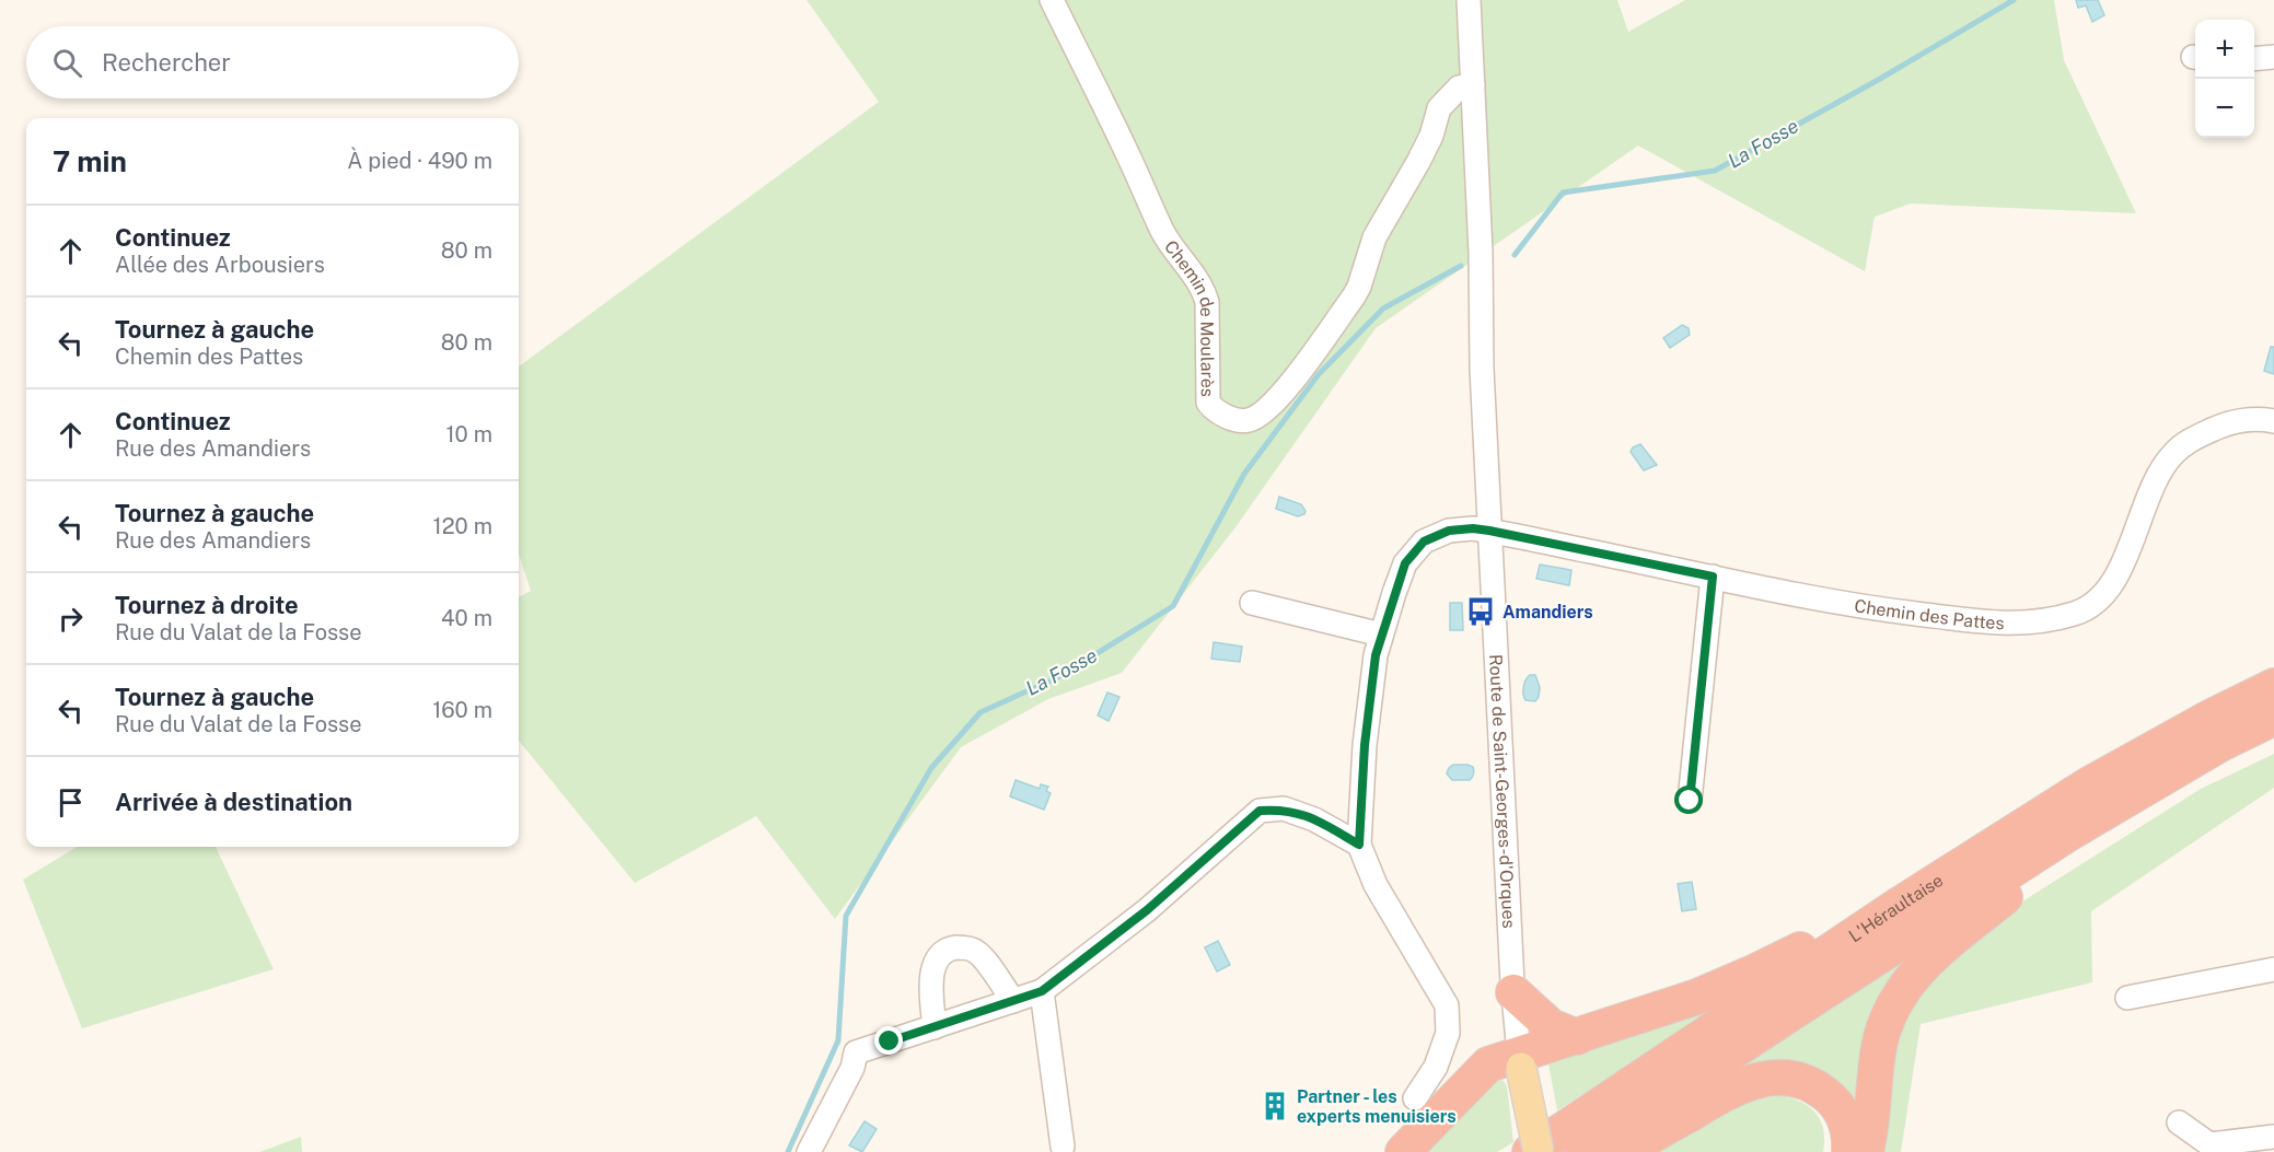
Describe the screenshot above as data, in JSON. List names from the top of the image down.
{
  "streets": {
    "highway": ["L'Héraultaise"],
    "main road": ["Route de Saint-Georges-d'Orques"],
    "street": ["Chemin de Moularès", "Chemin des Pattes"]
  },
  "crossings": [
    ["Chemin de Moularès", "Route de Saint-Georges-d'Orques"],
    ["Chemin des Pattes", "Route de Saint-Georges-d'Orques"]
  ],
  "water": ["La Fosse"],
  "places": {
    "bus stop": ["Amandiers"],
    "building": ["Partner - les experts menuisiers"]
  },
  "page": {
    "map_buttons": ["+", "−"],
    "search": "Rechercher",
    "heading": ["7 min", "À pied · 490 m"],
    "list": [
      ["Continuez", "Allée des Arbousiers", "80 m"],
      ["Tournez à gauche", "Chemin des Pattes", "80 m"],
      ["Continuez", "Rue des Amandiers", "10 m"],
      ["Tournez à gauche", "Rue des Amandiers", "120 m"],
      ["Tournez à droite", "Rue du Valat de la Fosse", "40 m"],
      ["Tournez à gauche", "Rue du Valat de la Fosse", "160 m"],
      "Arrivée à destination"
    ]
  }
}
